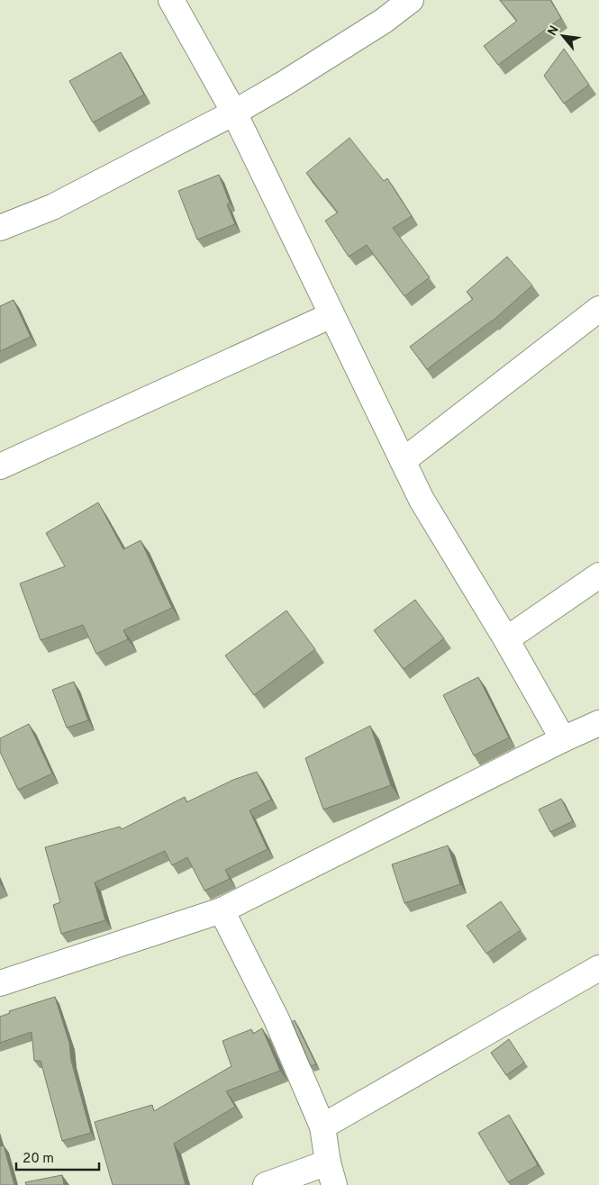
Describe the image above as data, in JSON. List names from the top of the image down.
{
  "scale_bar": "20 m",
  "north": "top left"
}
